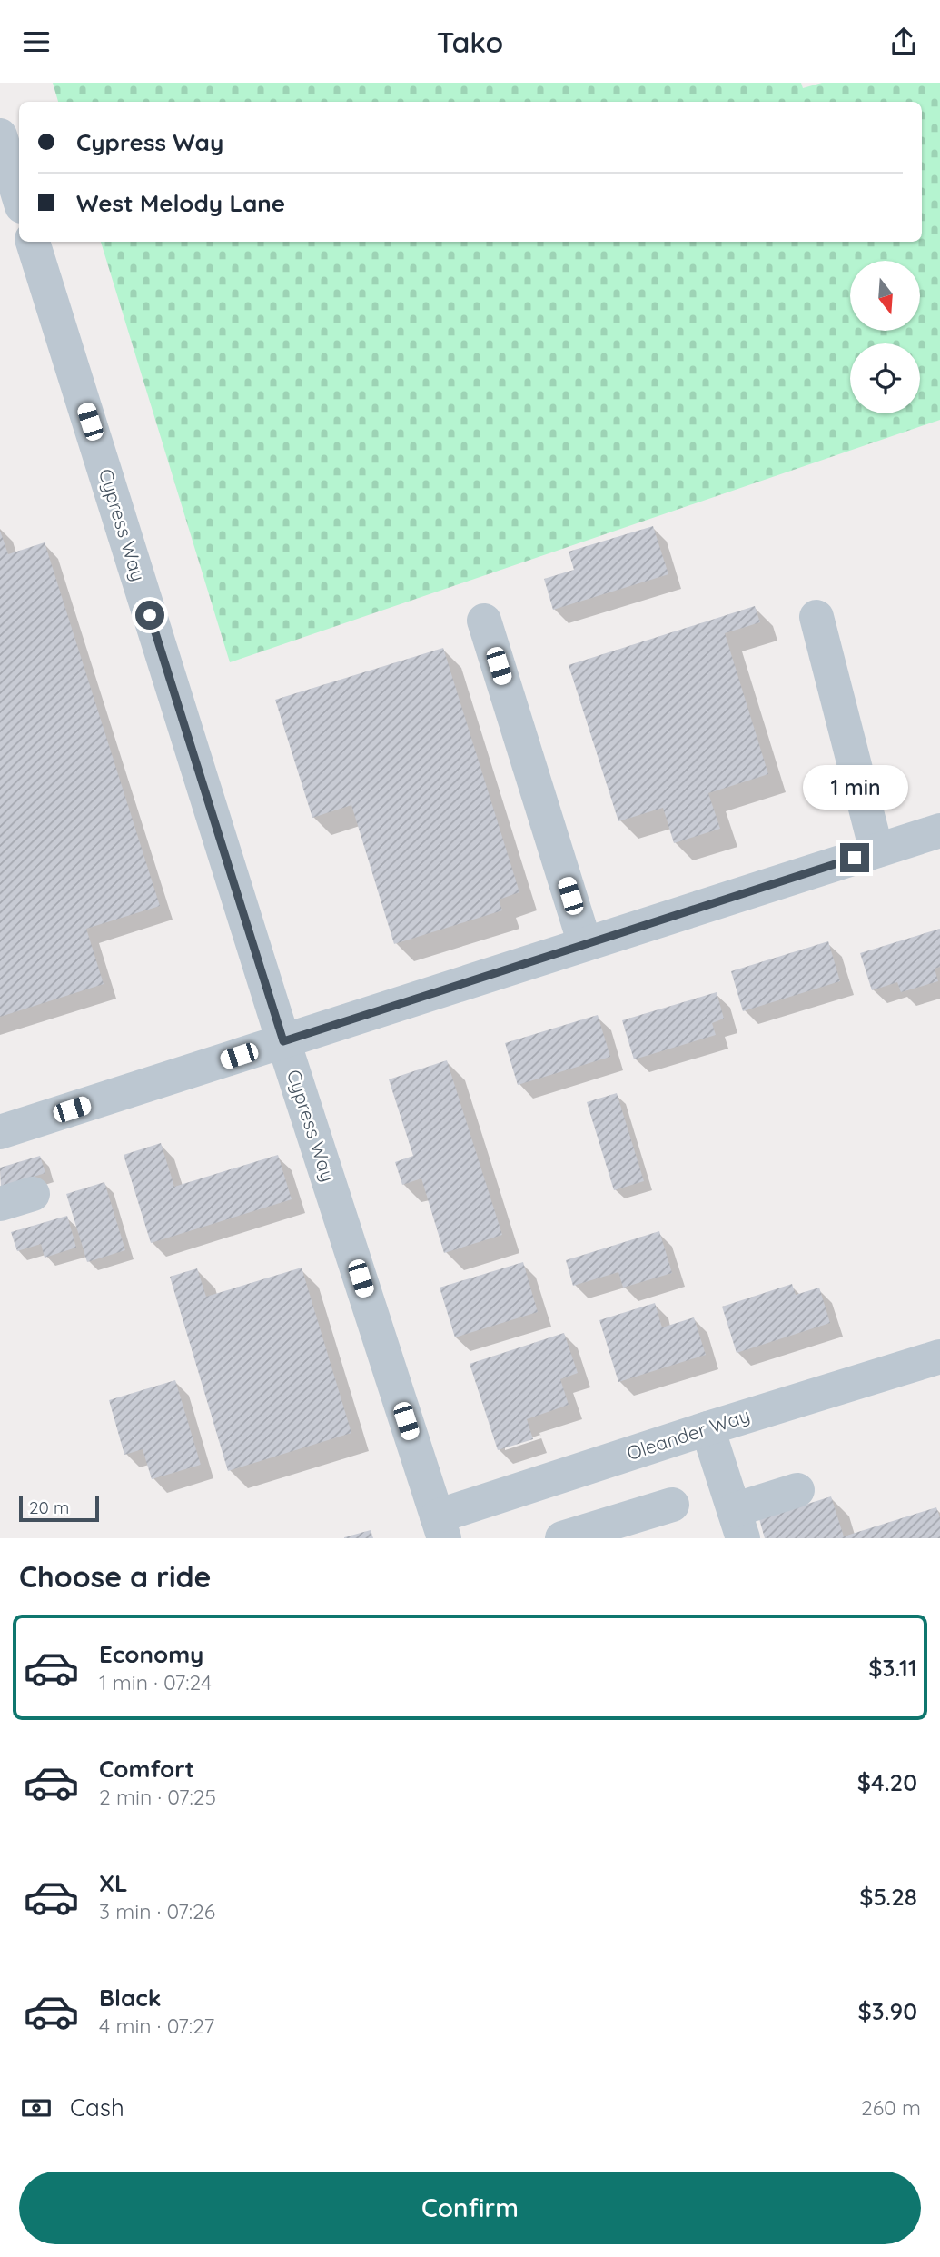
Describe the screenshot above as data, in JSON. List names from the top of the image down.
{
  "streets": {
    "street": ["Cypress Way", "Oleander Way"]
  },
  "crossings": [
    ["Cypress Way", "Oleander Way"]
  ],
  "scale_bar": "20 m",
  "north": "bottom",
  "page": {
    "header": "Tako",
    "banner": ["Cypress Way", "West Melody Lane"],
    "bubble": "1 min",
    "scale": "20 m",
    "heading": "Choose a ride",
    "list": [
      {
        "name": "Economy",
        "note": "1 min · 07:24",
        "value": "$3.11"
      },
      {
        "name": "Comfort",
        "note": "2 min · 07:25",
        "value": "$4.20"
      },
      {
        "name": "XL",
        "note": "3 min · 07:26",
        "value": "$5.28"
      },
      {
        "name": "Black",
        "note": "4 min · 07:27",
        "value": "$3.90"
      }
    ],
    "pay": ["Cash", "260 m"],
    "buttons": "Confirm"
  }
}
